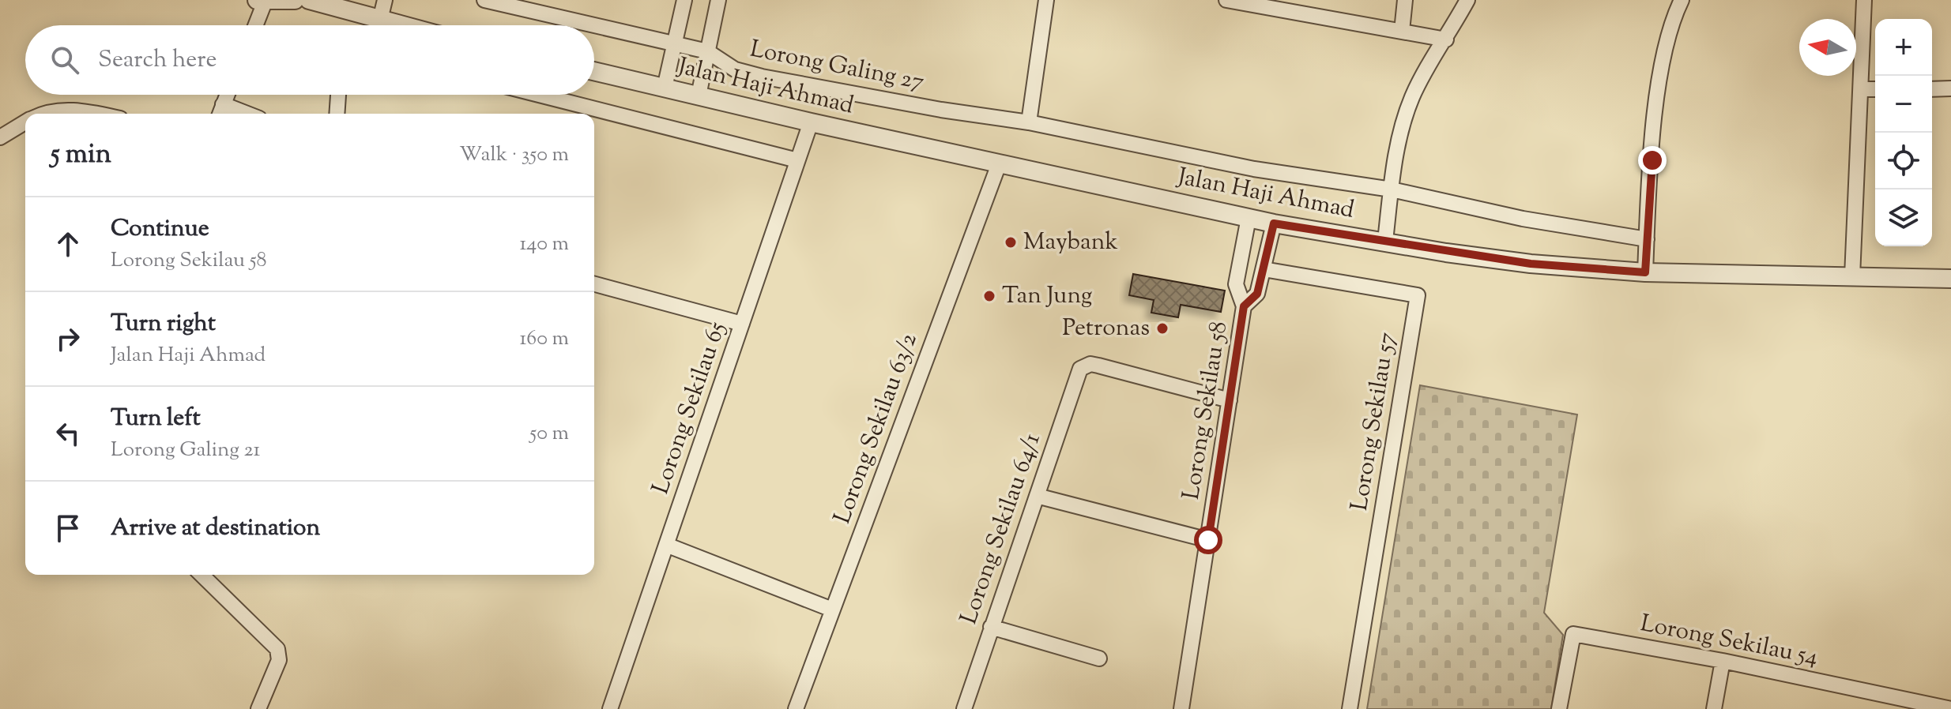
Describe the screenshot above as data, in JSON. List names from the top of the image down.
{
  "streets": {
    "street": [
      "Lorong Galing 27",
      "Jalan Haji Ahmad",
      "Lorong Sekilau 65",
      "Lorong Sekilau 58",
      "Lorong Sekilau 57",
      "Lorong Sekilau 63/2",
      "Lorong Sekilau 64/1",
      "Lorong Sekilau 54"
    ]
  },
  "crossings": [
    ["Lorong Galing 27", "Jalan Haji Ahmad"],
    ["Jalan Haji Ahmad", "Lorong Sekilau 65"],
    ["Jalan Haji Ahmad", "Lorong Sekilau 58"],
    ["Jalan Haji Ahmad", "Lorong Sekilau 63/2"],
    ["Lorong Sekilau 58", "Lorong Sekilau 57"],
    ["Lorong Sekilau 58", "Lorong Sekilau 64/1"]
  ],
  "places": ["Maybank", "Tan Jung", "Petronas"],
  "north": "left",
  "page": {
    "map_buttons": ["+", "−"],
    "search": "Search here",
    "heading": ["5 min", "Walk · 350 m"],
    "list": [
      ["Continue", "Lorong Sekilau 58", "140 m"],
      ["Turn right", "Jalan Haji Ahmad", "160 m"],
      ["Turn left", "Lorong Galing 21", "50 m"],
      "Arrive at destination"
    ]
  }
}
